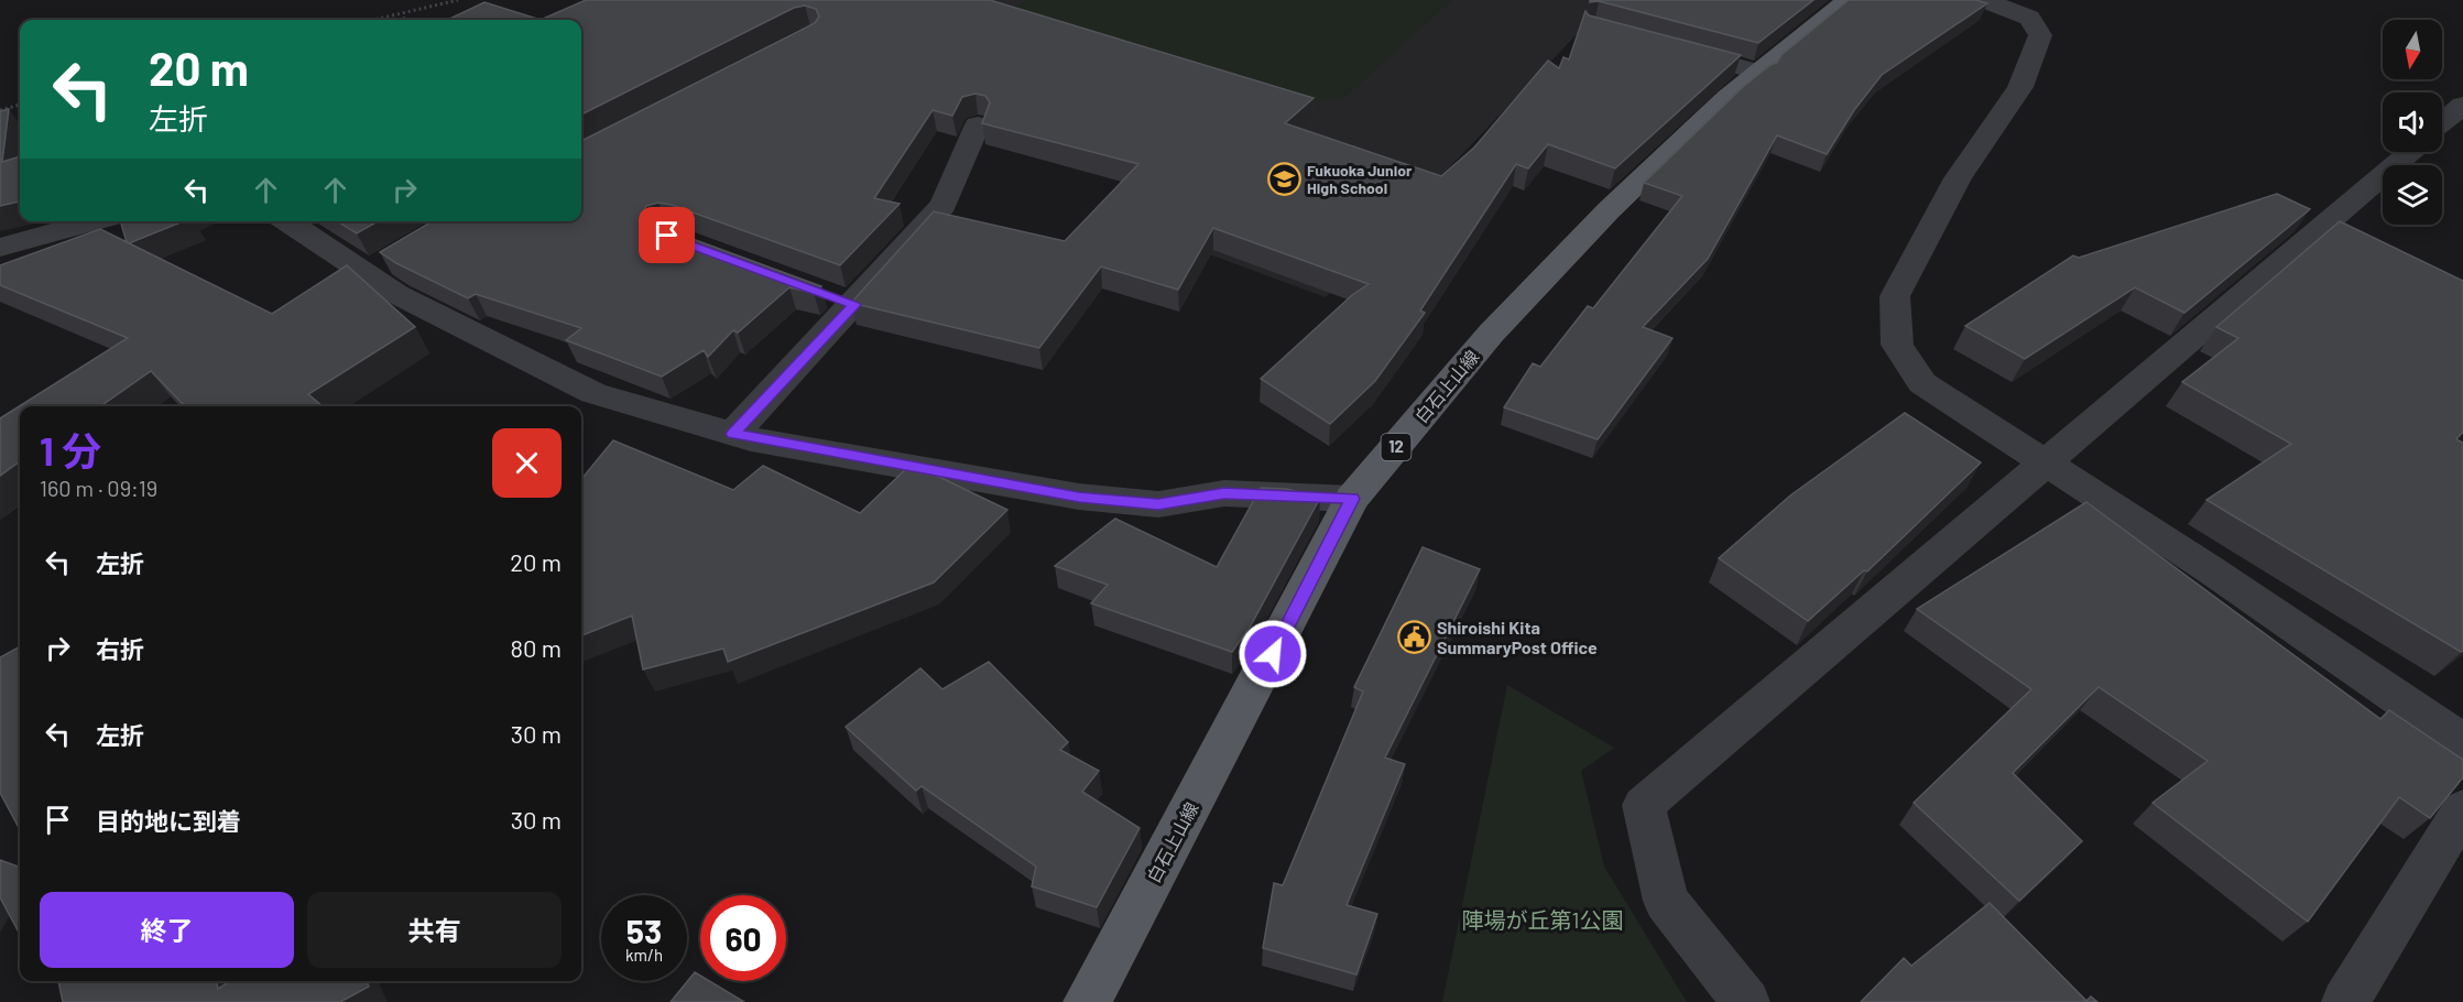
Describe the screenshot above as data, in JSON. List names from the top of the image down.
{
  "streets": {
    "main road": ["白石上山線", "12"]
  },
  "parks": ["陣場が丘第1公園"],
  "places": {
    "school or university": ["Fukuoka Junior High School"],
    "public building": ["Shiroishi Kita SummaryPost Office"]
  },
  "north": "bottom",
  "page": {
    "turn": ["20 m", "左折"],
    "heading": ["1 分", "160 m · 09:19"],
    "list": [
      {
        "name": "左折",
        "value": "20 m"
      },
      {
        "name": "右折",
        "value": "80 m"
      },
      {
        "name": "左折",
        "value": "30 m"
      },
      {
        "name": "目的地に到着",
        "value": "30 m"
      }
    ],
    "buttons": ["終了", "共有"],
    "speed": "53 km/h",
    "limit": "60"
  }
}
